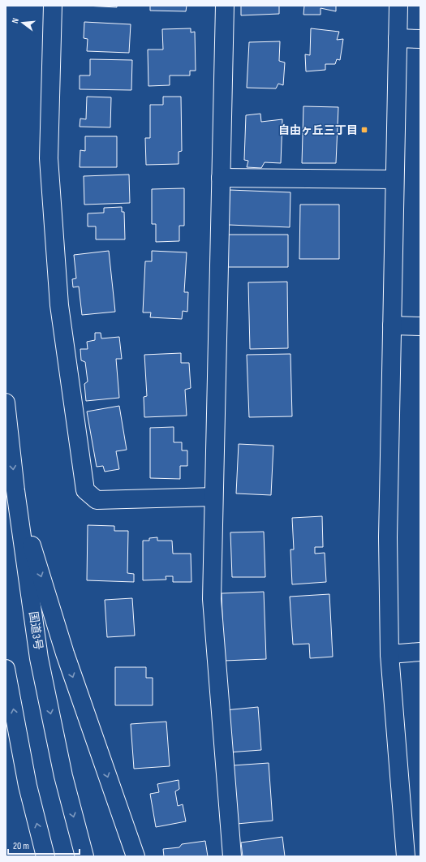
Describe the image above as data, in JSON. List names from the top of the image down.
{
  "streets": {
    "main road": ["国道3号"]
  },
  "places": {
    "transit": ["自由ヶ丘三丁目"]
  },
  "scale_bar": "20 m",
  "north": "left"
}
